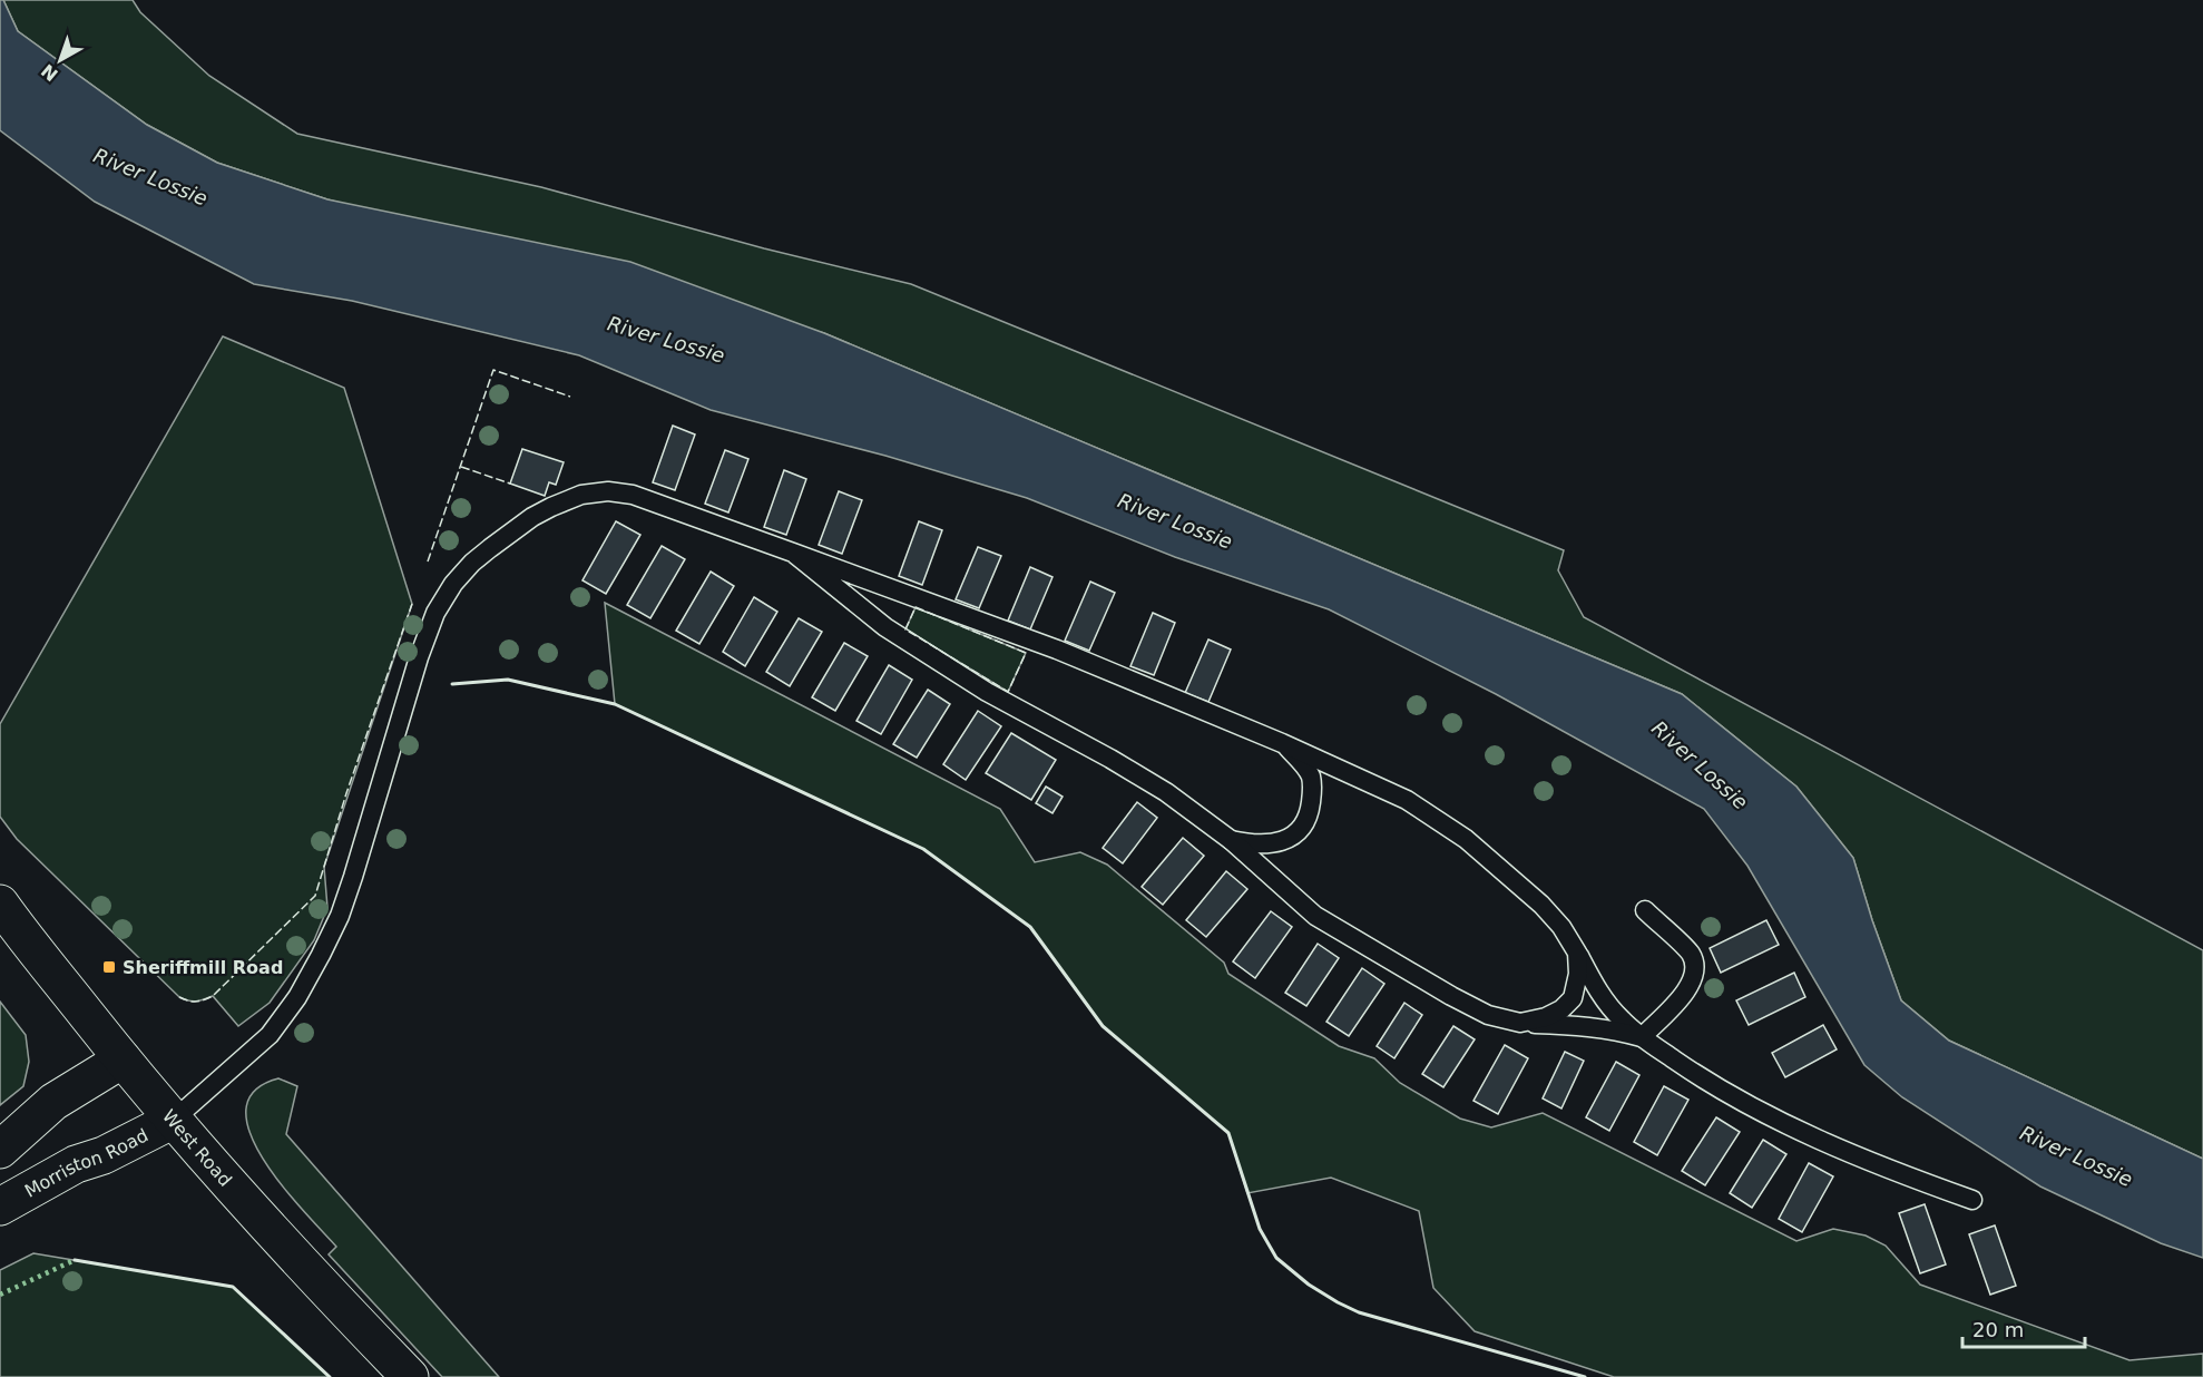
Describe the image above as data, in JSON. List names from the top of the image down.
{
  "streets": {
    "main road": ["West Road", "Morriston Road"]
  },
  "crossings": [
    ["West Road", "Morriston Road"]
  ],
  "water": ["River Lossie"],
  "places": {
    "transit": ["Sheriffmill Road"]
  },
  "scale_bar": "20 m",
  "north": "bottom left"
}
